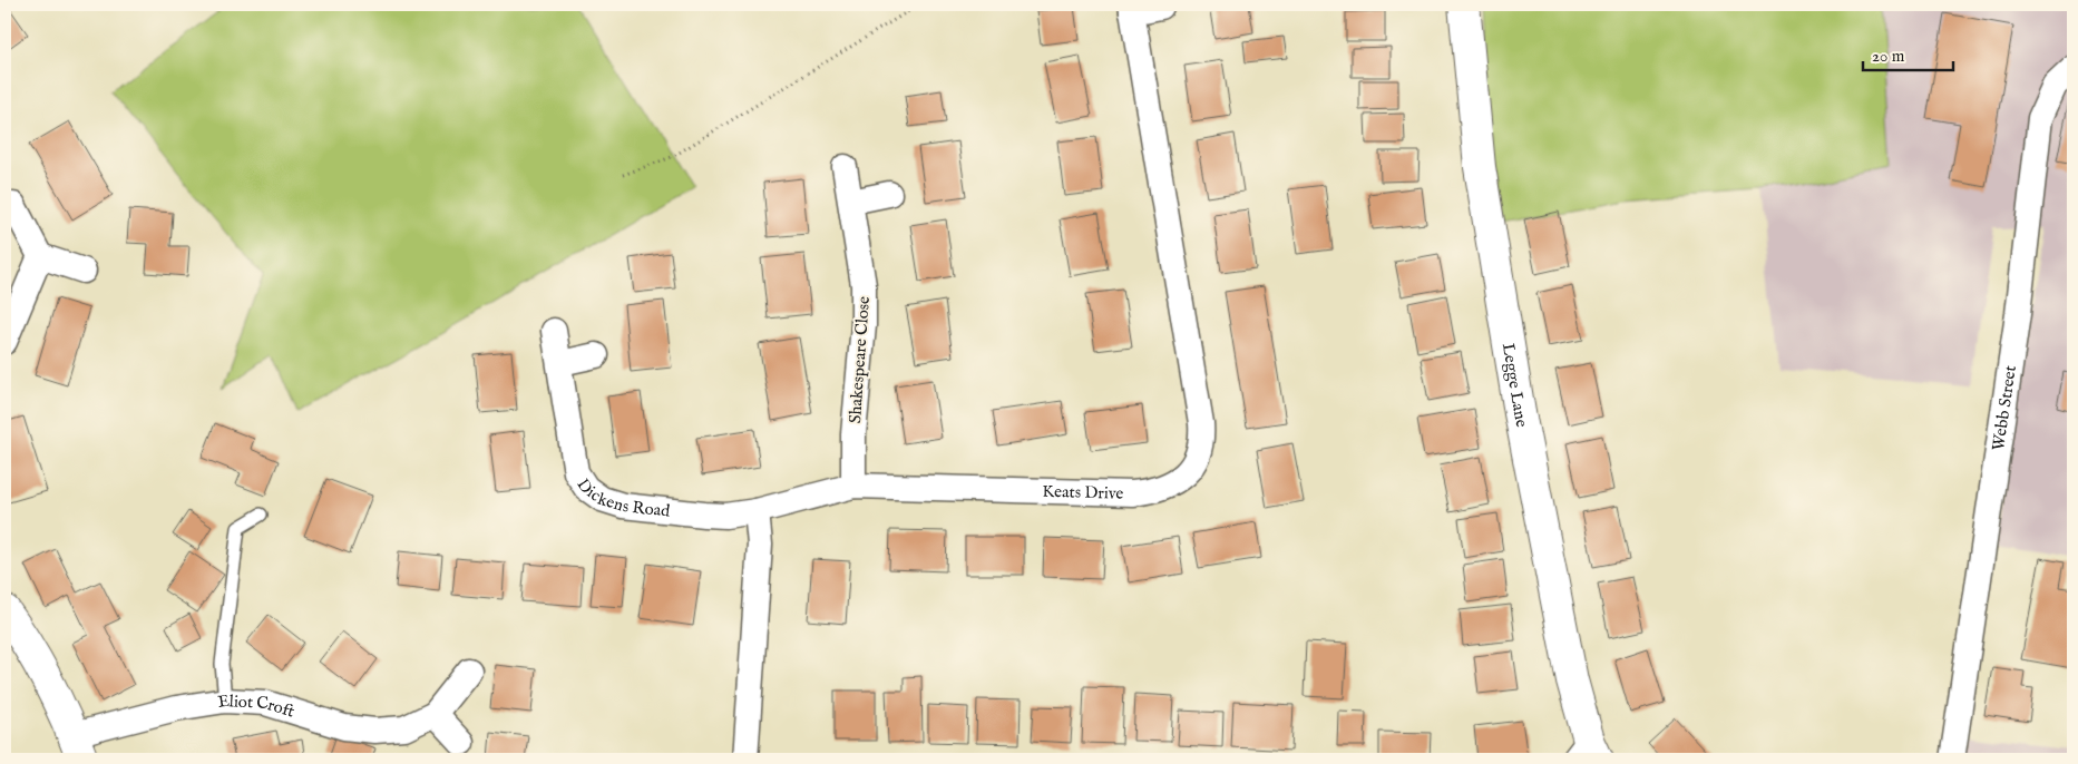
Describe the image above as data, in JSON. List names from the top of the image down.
{
  "streets": {
    "street": [
      "Shakespeare Close",
      "Legge Lane",
      "Webb Street",
      "Keats Drive",
      "Dickens Road",
      "Eliot Croft"
    ]
  },
  "crossings": [
    ["Shakespeare Close", "Keats Drive"],
    ["Keats Drive", "Dickens Road"]
  ],
  "scale_bar": "20 m"
}
